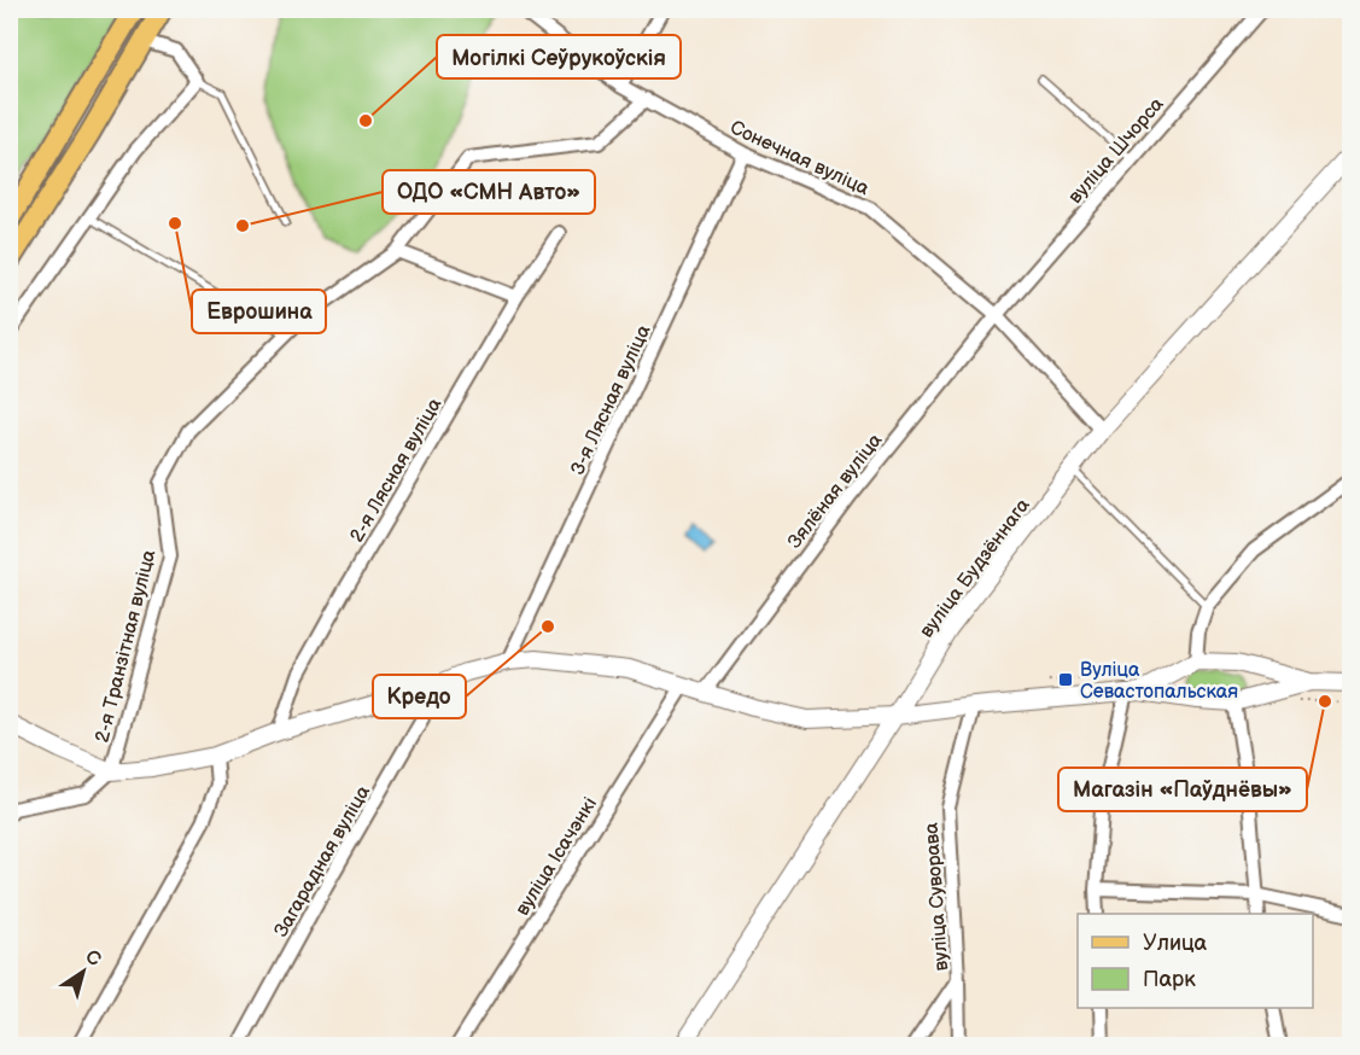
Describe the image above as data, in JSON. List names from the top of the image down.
{
  "streets": {
    "street": [
      "вуліца Шчорса",
      "Сонечная вуліца",
      "3-я Лясная вуліца",
      "2-я Лясная вуліца",
      "Зялёная вуліца",
      "вуліца Будзённага",
      "2-я Транзітная вуліца",
      "вуліца Ісачэнкі",
      "Загарадная вуліца",
      "вуліца Суворава"
    ]
  },
  "crossings": [
    ["вуліца Шчорса", "Сонечная вуліца"],
    ["вуліца Шчорса", "Зялёная вуліца"],
    ["Сонечная вуліца", "3-я Лясная вуліца"],
    ["Сонечная вуліца", "Зялёная вуліца"],
    ["Сонечная вуліца", "вуліца Будзённага"],
    ["Сонечная вуліца", "2-я Транзітная вуліца"]
  ],
  "places": {
    "other": [
      "Могілкі Сеўрукоўскія",
      "Еврошина",
      "ОДО «СМН Авто»",
      "Кредо",
      "Магазін «Паўднёвы»"
    ],
    "transit": ["Вуліца Севастопальская"]
  },
  "legend": ["Улица", "Парк"],
  "north": "top right"
}
